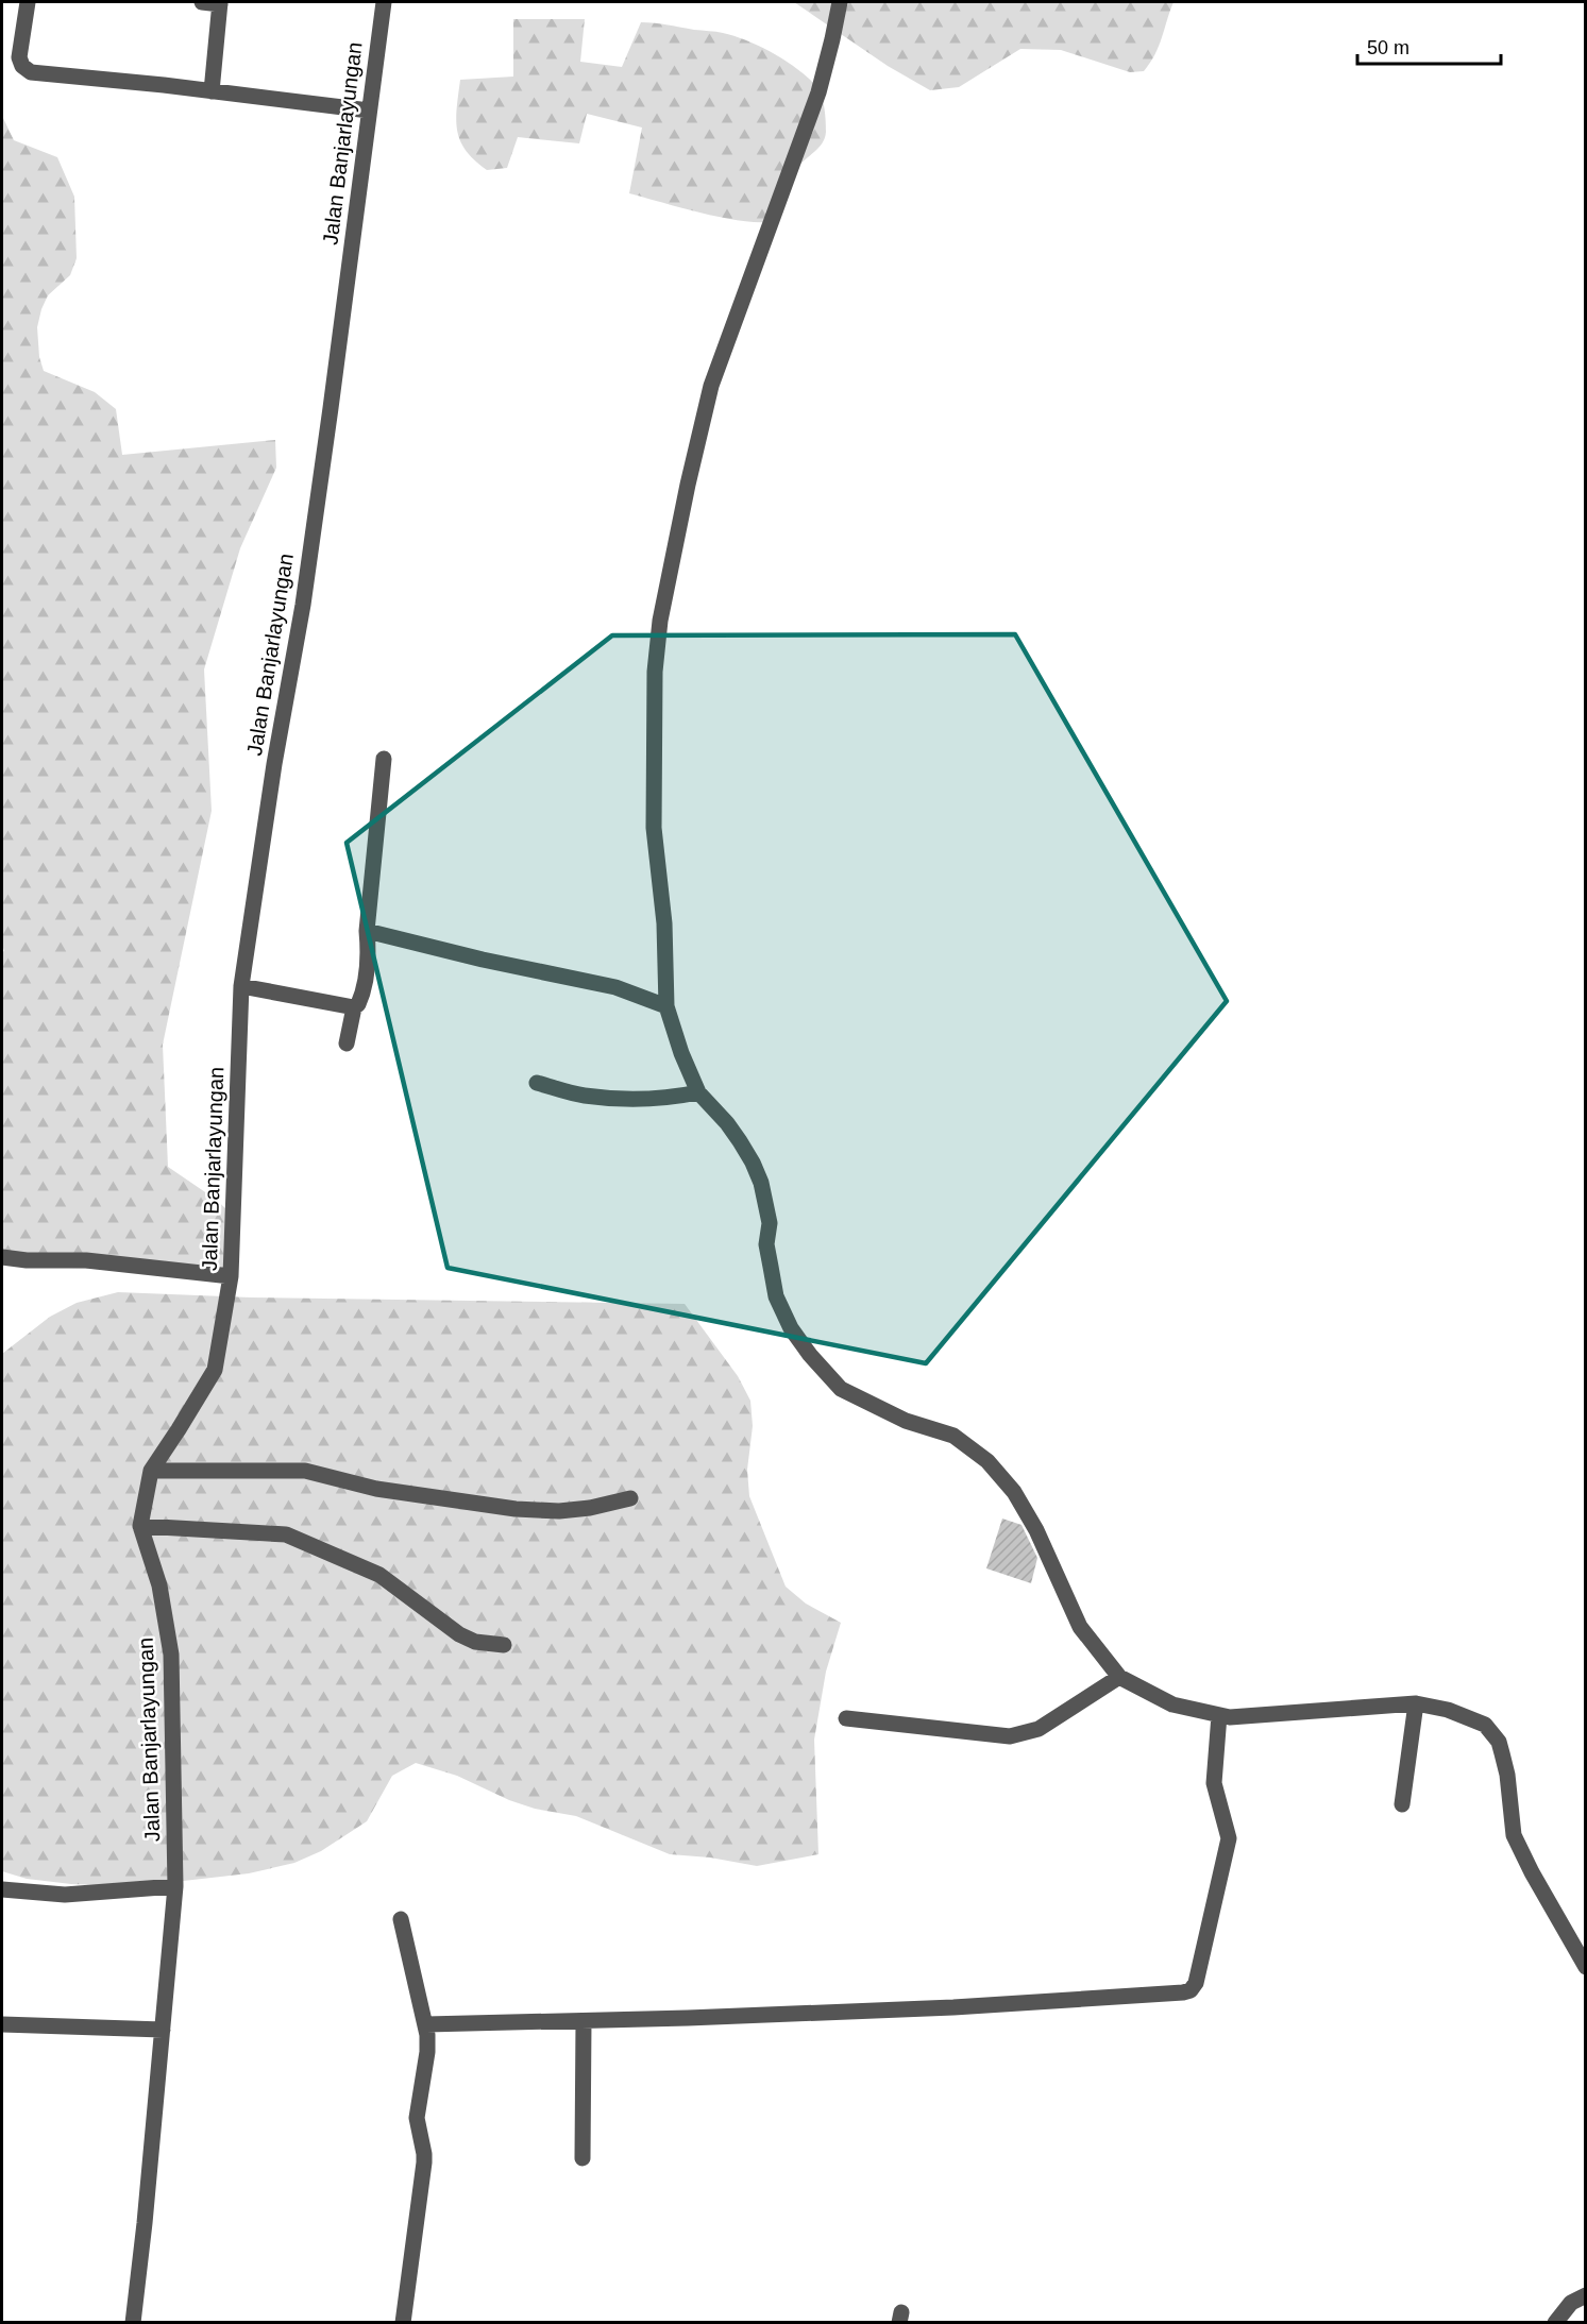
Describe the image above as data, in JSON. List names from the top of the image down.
{
  "streets": {
    "street": ["Jalan Banjarlayungan"]
  },
  "scale_bar": "50 m"
}
